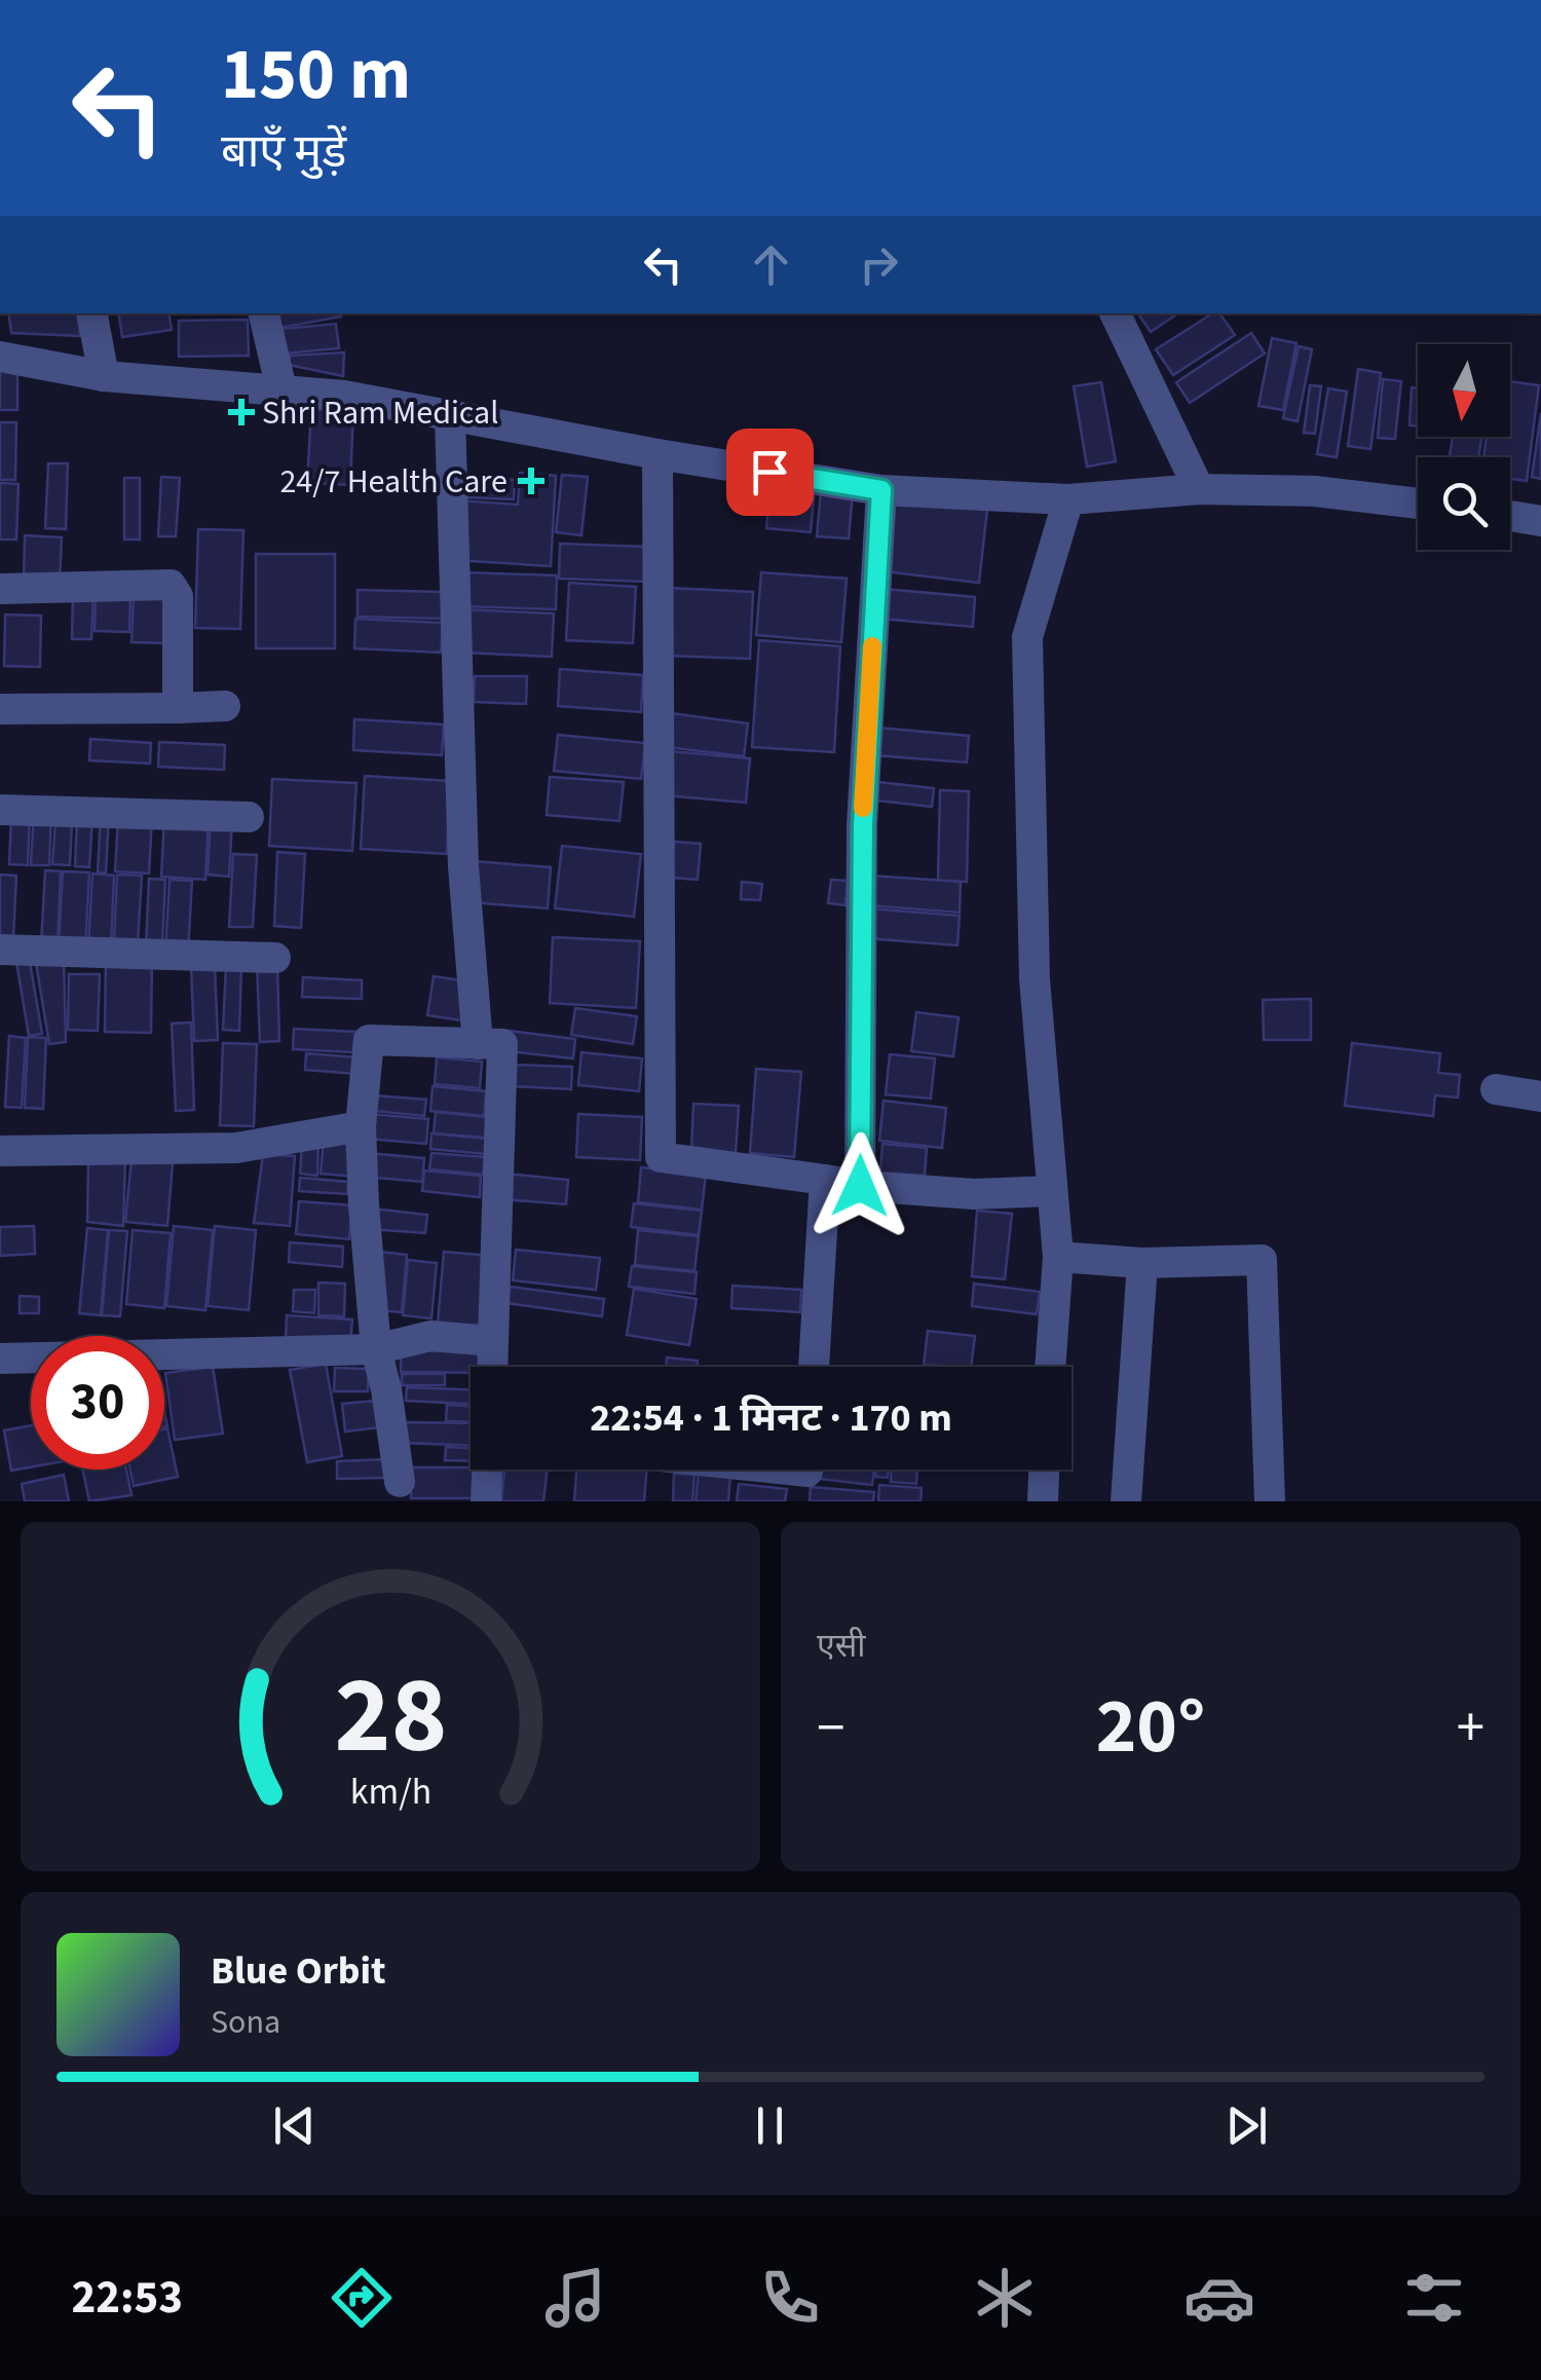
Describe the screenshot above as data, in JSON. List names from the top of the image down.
{
  "places": {
    "health": ["Shri Ram Medical", "24/7 Health Care"]
  },
  "north": "bottom",
  "page": {
    "turn": ["150 m", "बाएँ मुड़ें"],
    "limit": "30",
    "trip": "22:54 · 1 मिनट · 170 m",
    "tile": "एसी",
    "heat": ["−", "20°", "+"],
    "song": ["Blue Orbit", "Sona"],
    "tabs": "22:53",
    "gauge": ["28", "km/h"]
  }
}
